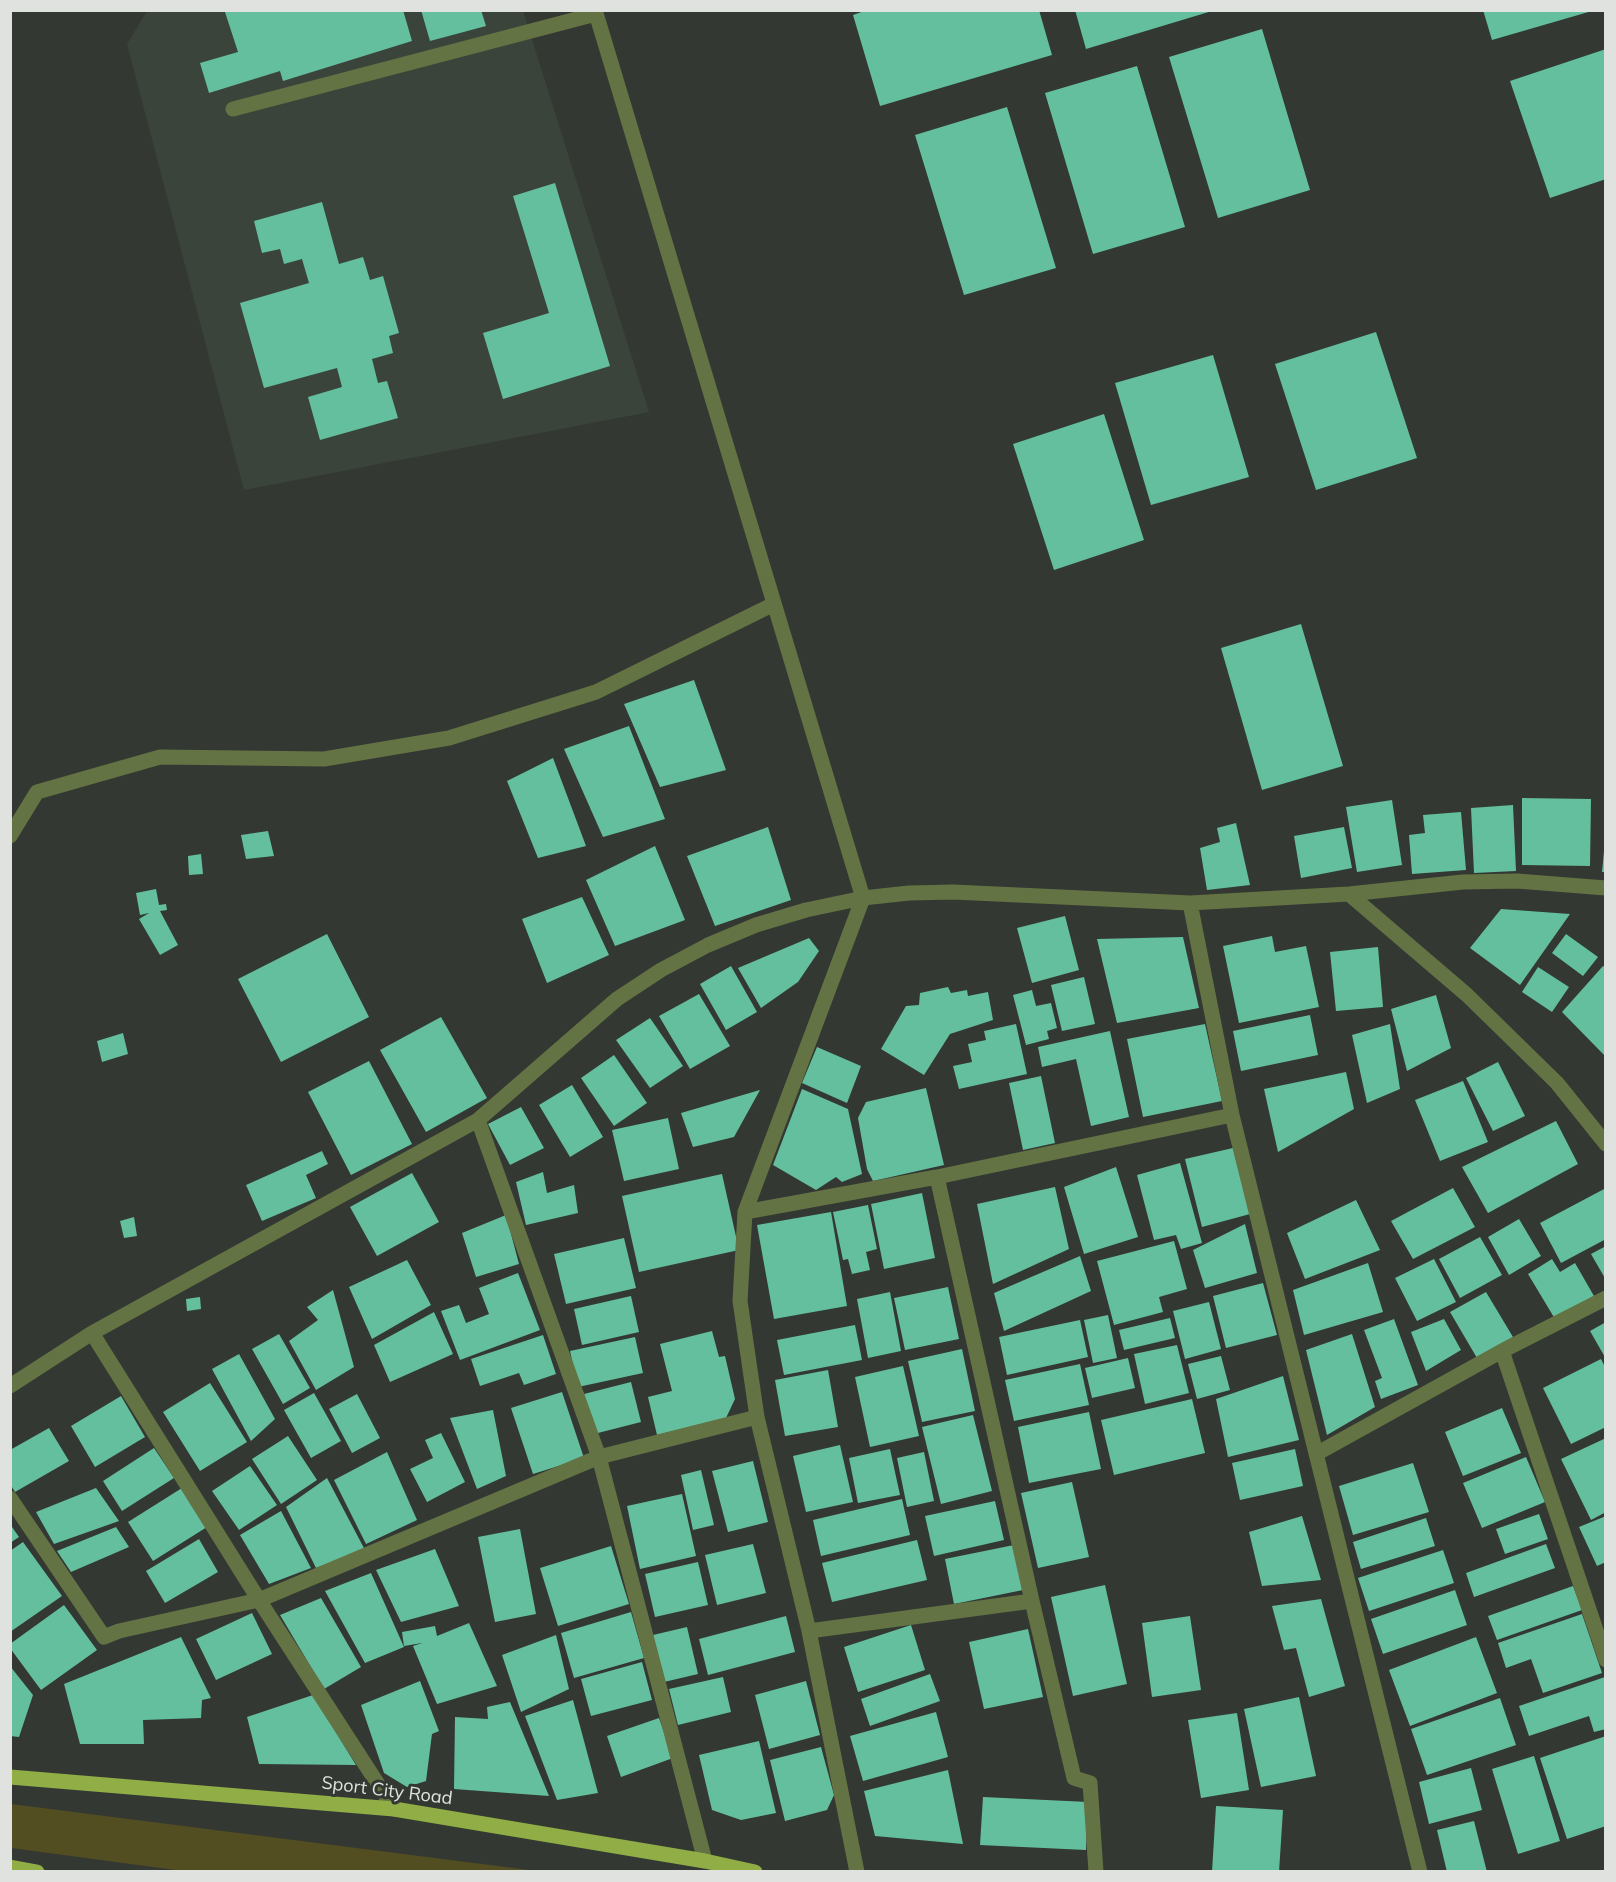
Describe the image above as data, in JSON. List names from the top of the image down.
{
  "streets": {
    "main road": ["Sport City Road"]
  }
}
